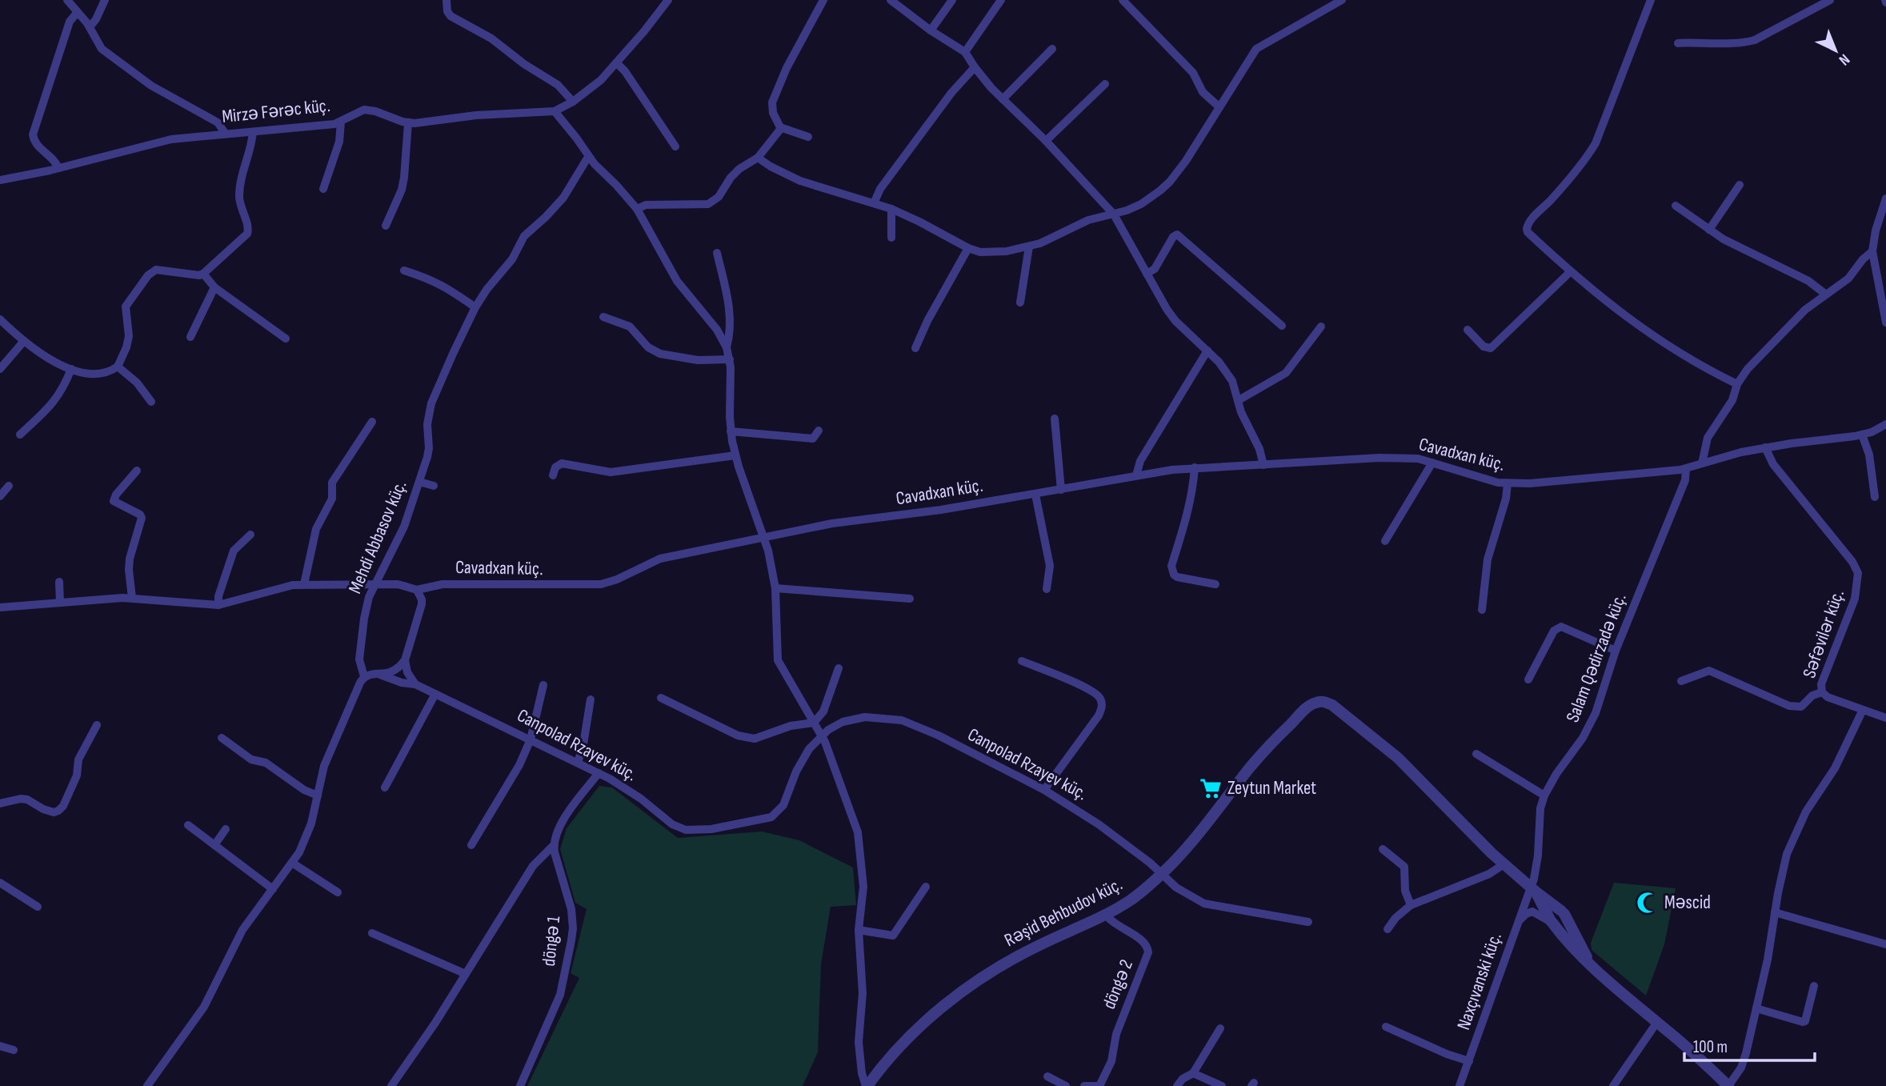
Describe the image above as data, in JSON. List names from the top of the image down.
{
  "streets": {
    "street": [
      "Mirzə Fərəc küç.",
      "Cavadxan küç.",
      "Mehdi Abbasov küç.",
      "Səfəvilər küç.",
      "Salam Qədirzadə küç.",
      "Canpolad Rzayev küç.",
      "Rəşid Behbudov küç.",
      "döngə 1",
      "Naxçıvanski küç.",
      "döngə 2"
    ]
  },
  "crossings": [
    ["Cavadxan küç.", "Mehdi Abbasov küç."],
    ["Cavadxan küç.", "Səfəvilər küç."],
    ["Cavadxan küç.", "Salam Qədirzadə küç."],
    ["Salam Qədirzadə küç.", "Rəşid Behbudov küç."],
    ["Salam Qədirzadə küç.", "Naxçıvanski küç."],
    ["Canpolad Rzayev küç.", "Rəşid Behbudov küç."],
    ["Rəşid Behbudov küç.", "Naxçıvanski küç."],
    ["Rəşid Behbudov küç.", "döngə 2"]
  ],
  "places": {
    "supermarket": ["Zeytun Market"],
    "mosque": ["Məscid"]
  },
  "scale_bar": "100 m",
  "north": "bottom right"
}
